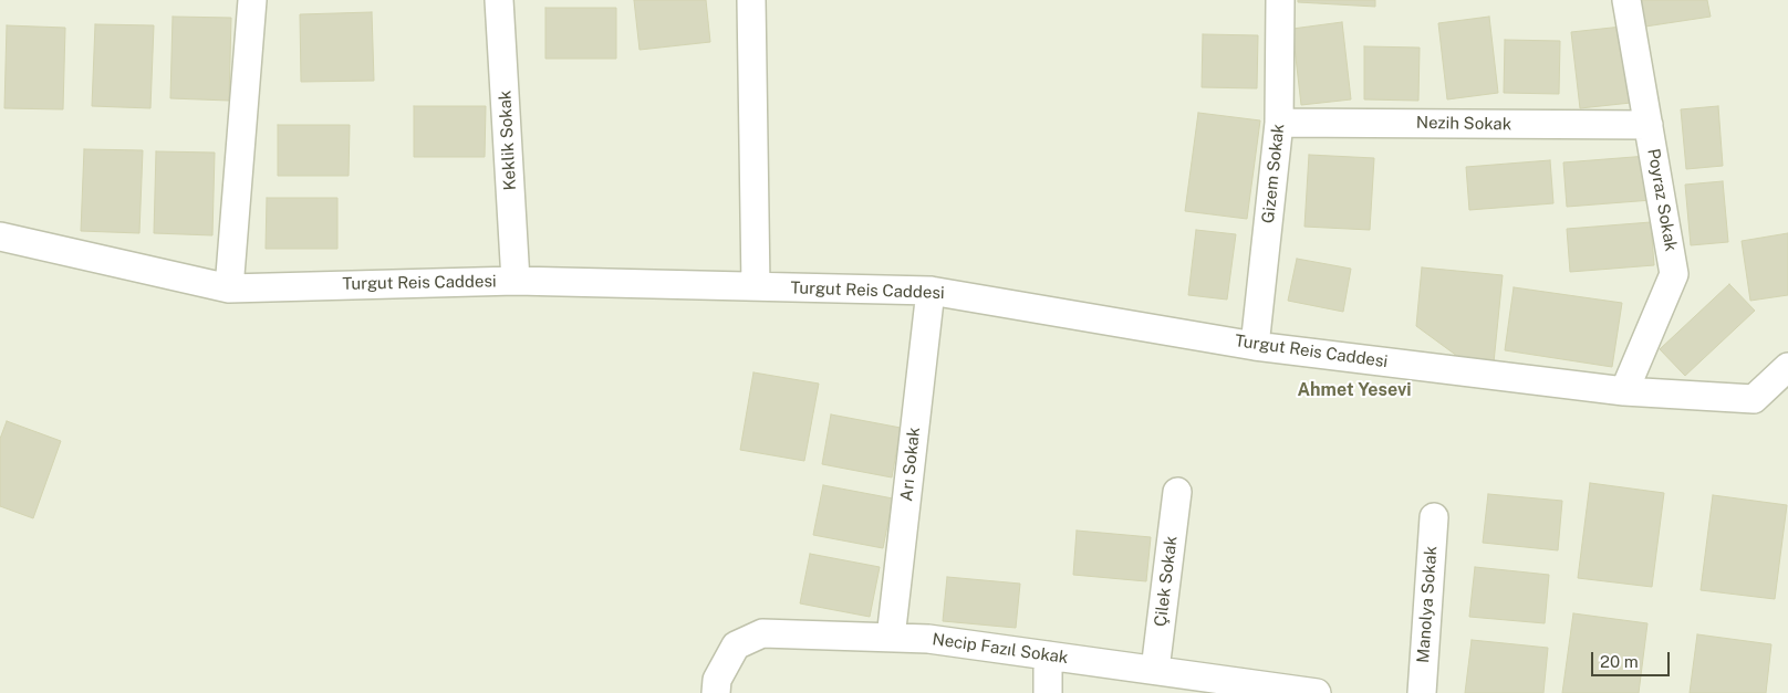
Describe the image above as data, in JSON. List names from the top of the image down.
{
  "streets": {
    "street": [
      "Nezih Sokak",
      "Keklik Sokak",
      "Gizem Sokak",
      "Poyraz Sokak",
      "Turgut Reis Caddesi",
      "Arı Sokak",
      "Çilek Sokak",
      "Manolya Sokak",
      "Necip Fazıl Sokak"
    ]
  },
  "crossings": [
    ["Nezih Sokak", "Gizem Sokak"],
    ["Nezih Sokak", "Poyraz Sokak"],
    ["Keklik Sokak", "Turgut Reis Caddesi"],
    ["Gizem Sokak", "Turgut Reis Caddesi"],
    ["Poyraz Sokak", "Turgut Reis Caddesi"],
    ["Turgut Reis Caddesi", "Arı Sokak"],
    ["Arı Sokak", "Necip Fazıl Sokak"],
    ["Çilek Sokak", "Necip Fazıl Sokak"]
  ],
  "districts": ["Ahmet Yesevi"],
  "scale_bar": "20 m"
}
